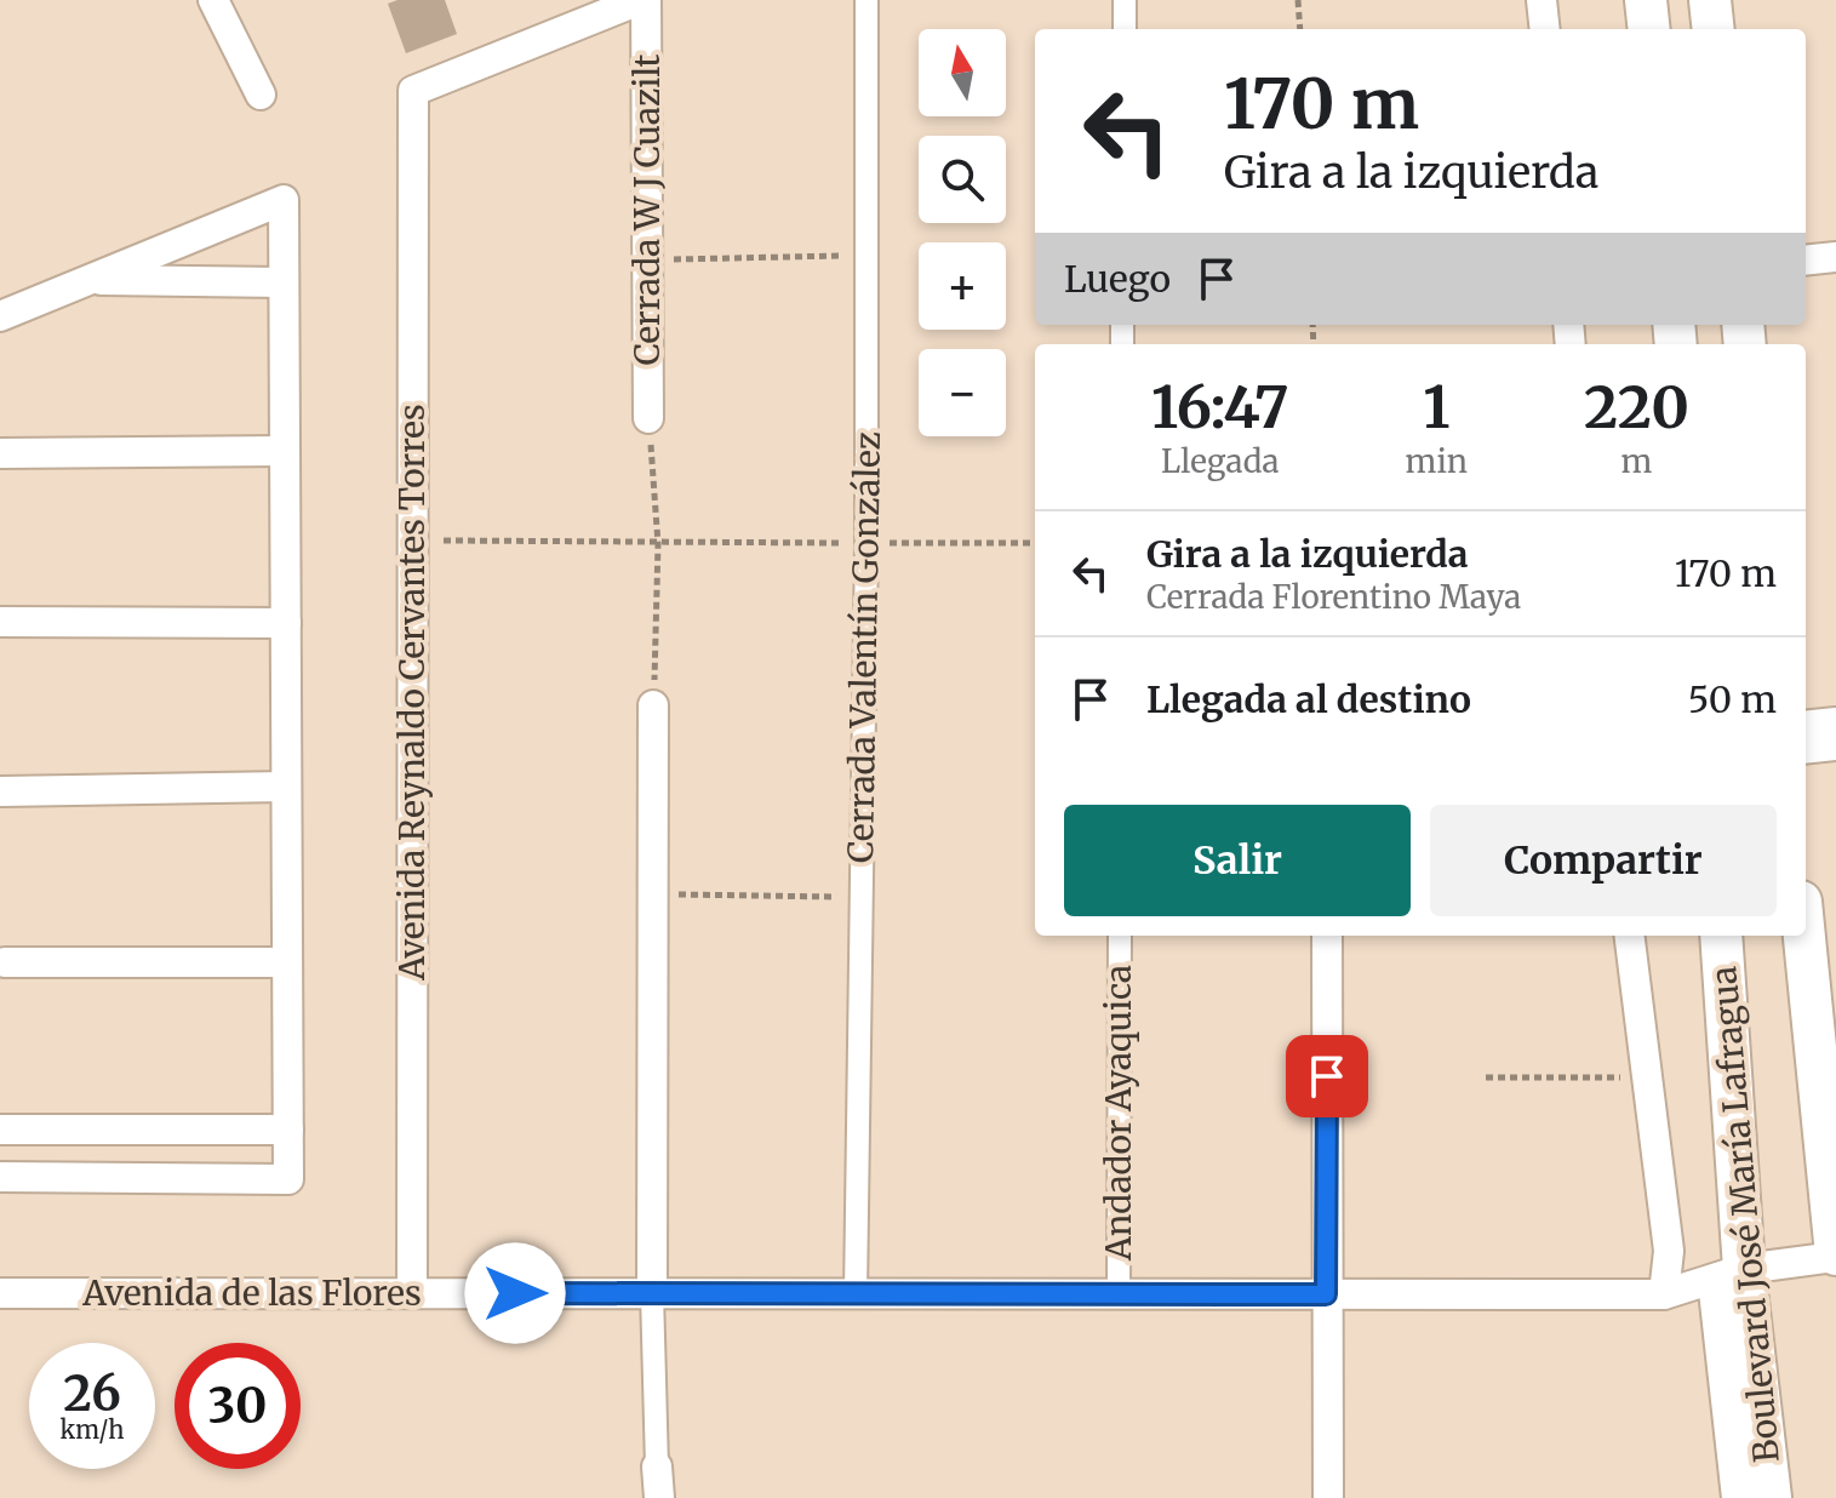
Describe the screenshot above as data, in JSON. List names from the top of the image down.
{
  "streets": {
    "main road": ["Boulevard José María Lafragua"],
    "street": [
      "Cerrada W J Cuazilt",
      "Cerrada Valentín González",
      "Avenida Reynaldo Cervantes Torres",
      "Andador Ayaquica",
      "Avenida de las Flores"
    ]
  },
  "crossings": [
    ["Cerrada W J Cuazilt", "Avenida Reynaldo Cervantes Torres"],
    ["Cerrada Valentín González", "Avenida de las Flores"],
    ["Avenida Reynaldo Cervantes Torres", "Avenida de las Flores"],
    ["Andador Ayaquica", "Avenida de las Flores"],
    ["Boulevard José María Lafragua", "Avenida de las Flores"]
  ],
  "north": "top",
  "page": {
    "map_buttons": ["+", "−"],
    "turn": ["170 m", "Gira a la izquierda"],
    "then": "Luego",
    "eta": [
      "16:47",
      "Llegada",
      "1",
      "min",
      "220",
      "m"
    ],
    "list": [
      {
        "name": "Gira a la izquierda",
        "note": "Cerrada Florentino Maya",
        "value": "170 m"
      },
      {
        "name": "Llegada al destino",
        "value": "50 m"
      }
    ],
    "buttons": ["Salir", "Compartir"],
    "speed": "26 km/h",
    "limit": "30"
  }
}
